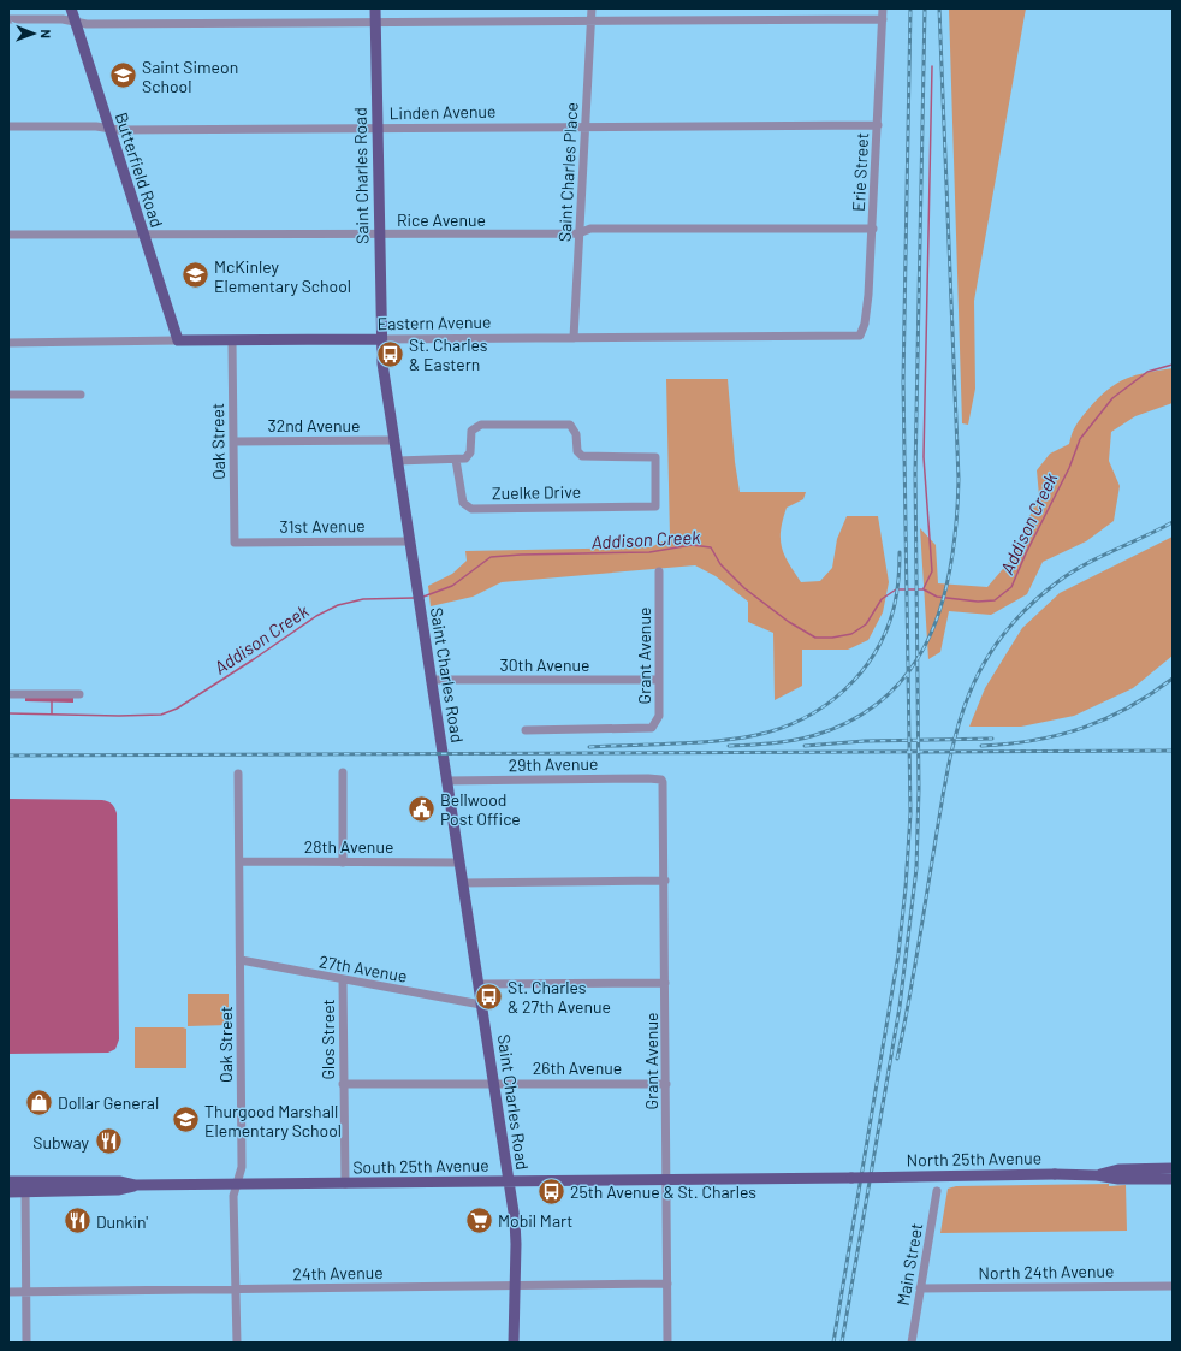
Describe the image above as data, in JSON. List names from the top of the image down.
{
  "streets": {
    "main road": [
      "Butterfield Road",
      "Saint Charles Road",
      "Eastern Avenue",
      "North 25th Avenue",
      "South 25th Avenue"
    ],
    "street": [
      "Linden Avenue",
      "Saint Charles Place",
      "Erie Street",
      "Rice Avenue",
      "32nd Avenue",
      "Oak Street",
      "Zuelke Drive",
      "31st Avenue",
      "Grant Avenue",
      "30th Avenue",
      "29th Avenue",
      "28th Avenue",
      "27th Avenue",
      "Glos Street",
      "26th Avenue",
      "Main Street",
      "North 24th Avenue",
      "24th Avenue"
    ]
  },
  "crossings": [
    ["Linden Avenue", "Butterfield Road"],
    ["Linden Avenue", "Saint Charles Place"],
    ["Linden Avenue", "Erie Street"],
    ["Linden Avenue", "Saint Charles Road"],
    ["Butterfield Road", "Rice Avenue"],
    ["Butterfield Road", "Eastern Avenue"],
    ["Saint Charles Place", "Rice Avenue"],
    ["Saint Charles Place", "Eastern Avenue"],
    ["Erie Street", "Rice Avenue"],
    ["Erie Street", "Eastern Avenue"],
    ["Saint Charles Road", "Rice Avenue"],
    ["Saint Charles Road", "Eastern Avenue"],
    ["Saint Charles Road", "32nd Avenue"],
    ["Saint Charles Road", "31st Avenue"],
    ["Saint Charles Road", "30th Avenue"],
    ["Saint Charles Road", "29th Avenue"],
    ["Saint Charles Road", "28th Avenue"],
    ["Saint Charles Road", "27th Avenue"],
    ["Saint Charles Road", "26th Avenue"],
    ["Saint Charles Road", "South 25th Avenue"],
    ["Saint Charles Road", "24th Avenue"],
    ["Eastern Avenue", "Oak Street"],
    ["32nd Avenue", "Oak Street"],
    ["Oak Street", "31st Avenue"],
    ["Oak Street", "28th Avenue"],
    ["Oak Street", "27th Avenue"],
    ["Oak Street", "South 25th Avenue"],
    ["Oak Street", "24th Avenue"],
    ["Grant Avenue", "30th Avenue"],
    ["Grant Avenue", "29th Avenue"],
    ["Grant Avenue", "26th Avenue"],
    ["Grant Avenue", "South 25th Avenue"],
    ["Grant Avenue", "24th Avenue"],
    ["27th Avenue", "Glos Street"],
    ["Glos Street", "26th Avenue"],
    ["Glos Street", "South 25th Avenue"],
    ["North 25th Avenue", "South 25th Avenue"],
    ["Main Street", "North 24th Avenue"]
  ],
  "water": ["Addison Creek"],
  "places": {
    "school or university": ["Saint Simeon School", "McKinley Elementary School", "Thurgood Marshall Elementary School"],
    "bus stop": ["St. Charles & Eastern", "St. Charles & 27th Avenue", "25th Avenue & St. Charles"],
    "public building": ["Bellwood Post Office"],
    "shop": ["Dollar General"],
    "restaurant": ["Subway", "Dunkin'"],
    "supermarket": ["Mobil Mart"]
  },
  "north": "right"
}
